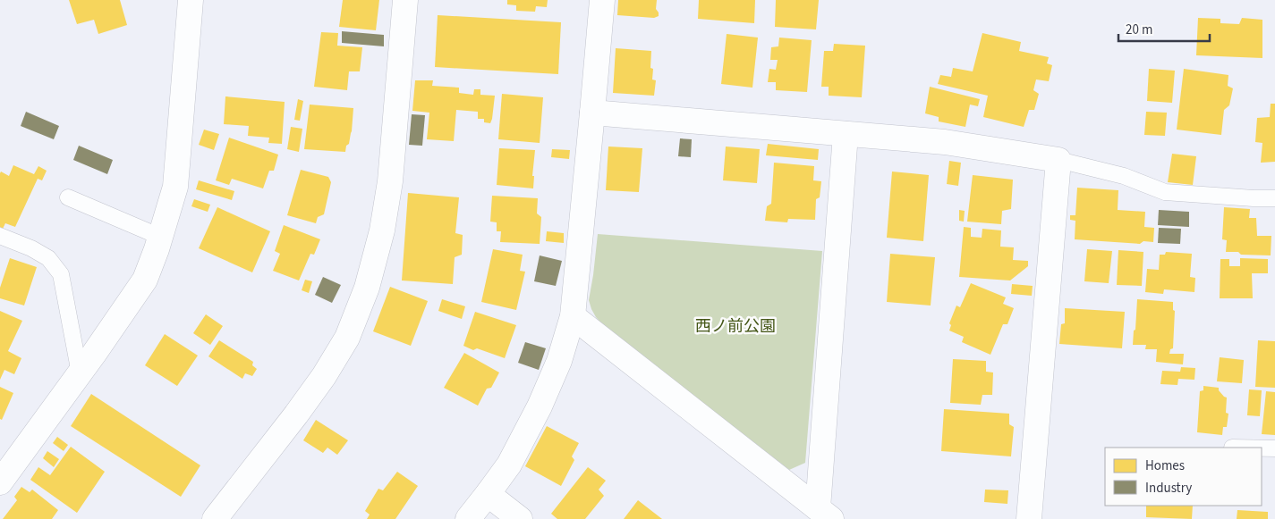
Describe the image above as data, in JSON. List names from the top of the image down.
{
  "parks": ["西ノ前公園"],
  "legend": ["Homes", "Industry"],
  "scale_bar": "20 m"
}
